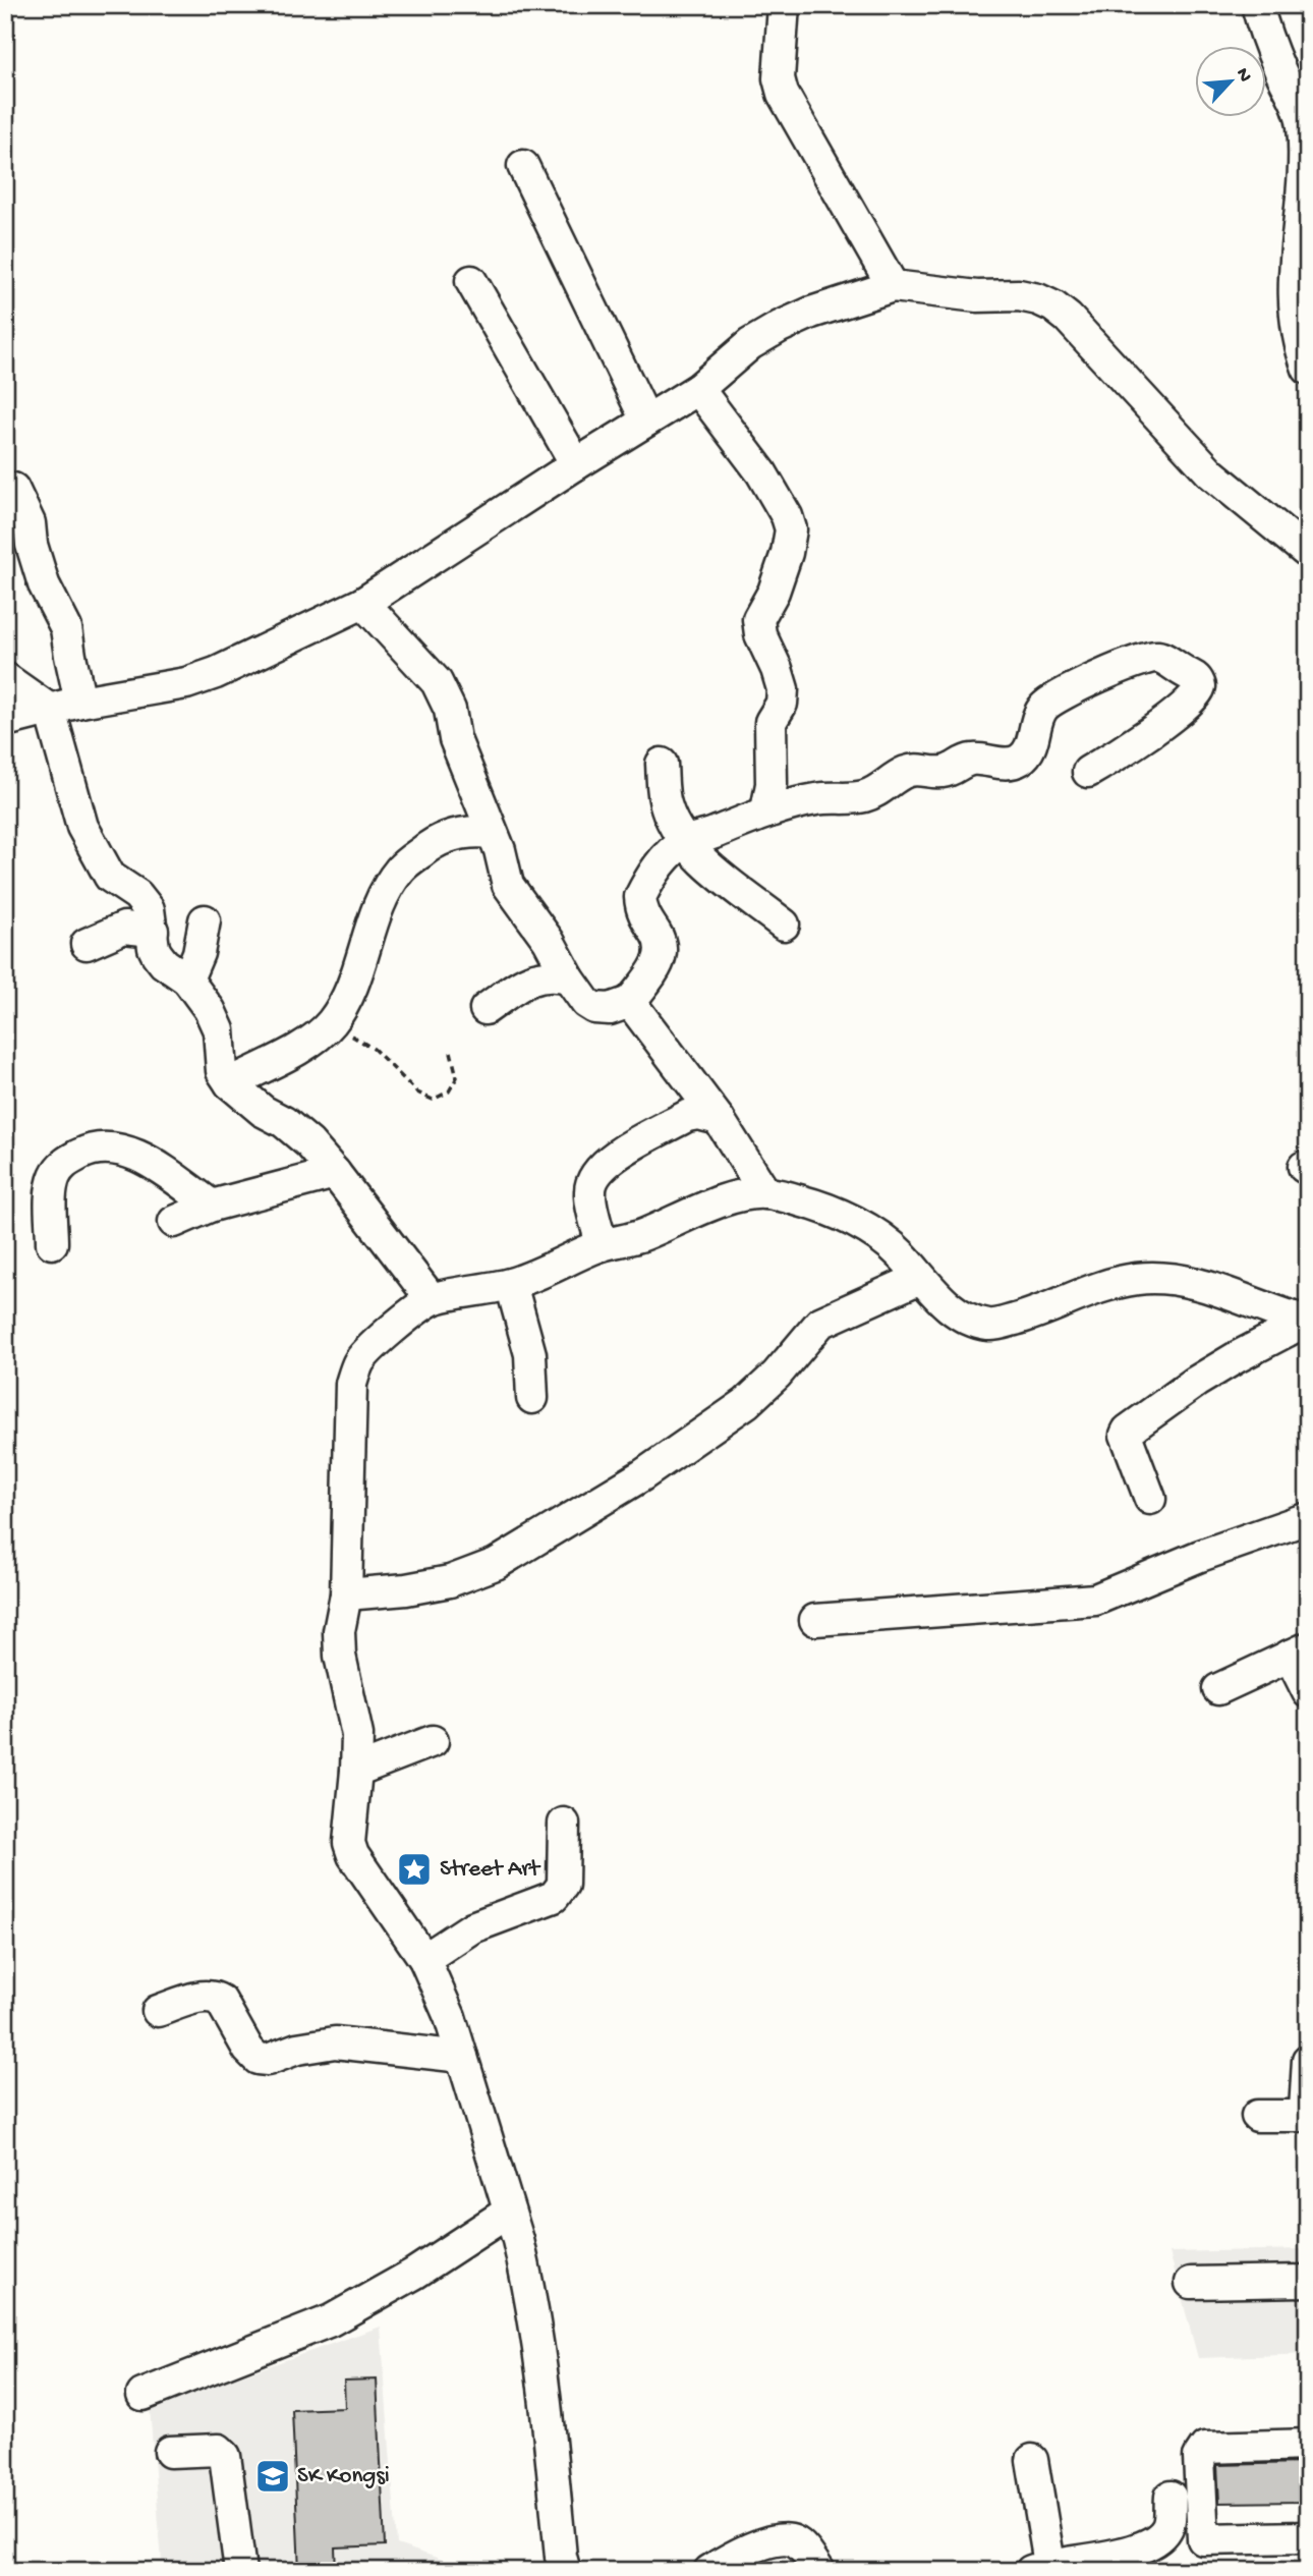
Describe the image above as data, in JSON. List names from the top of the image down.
{
  "places": {
    "place": ["Street Art"],
    "school or university": ["SK Kongsi"]
  },
  "north": "top right"
}
